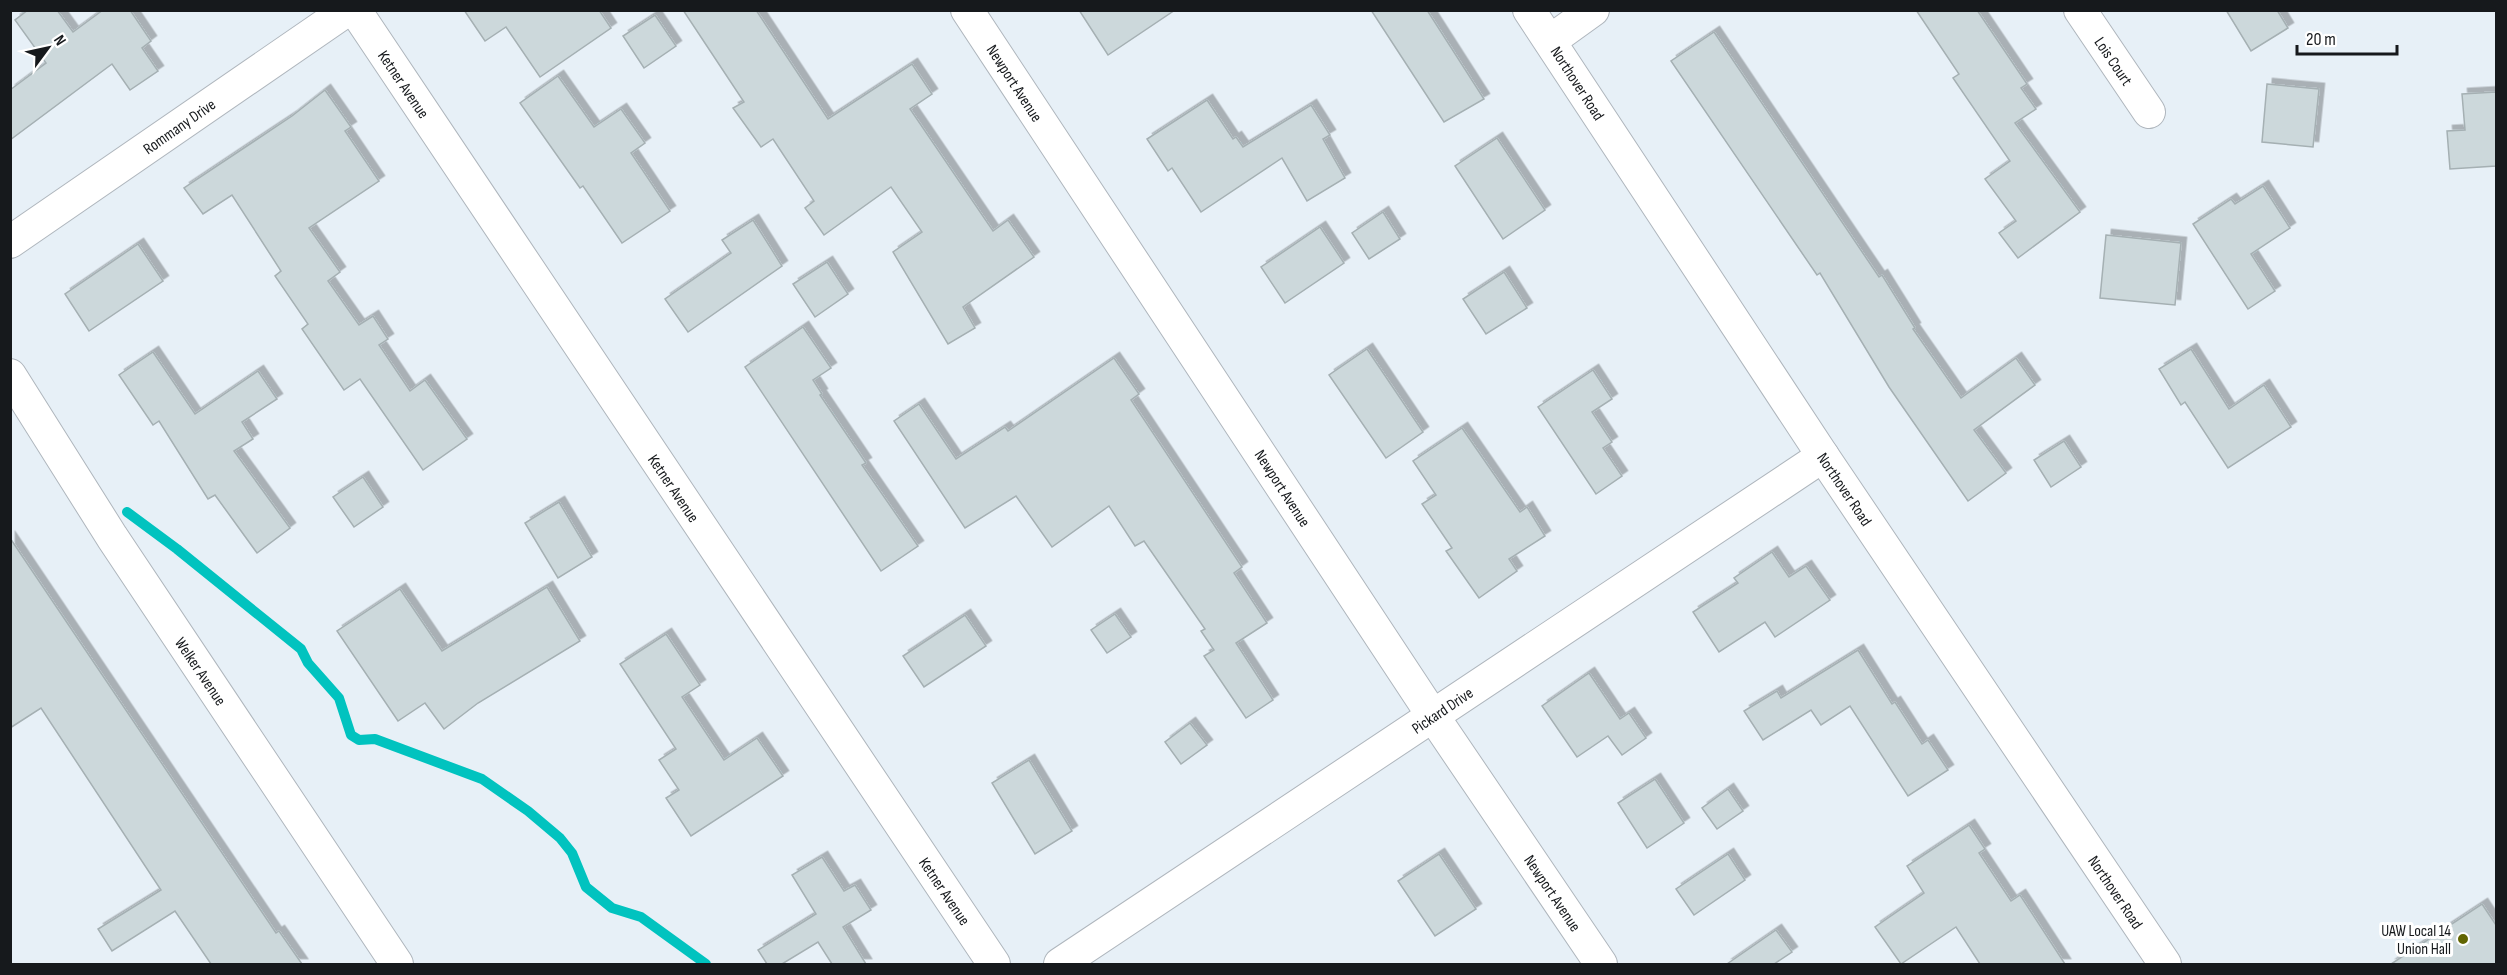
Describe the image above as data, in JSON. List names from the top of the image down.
{
  "streets": {
    "street": [
      "Lois Court",
      "Newport Avenue",
      "Northover Road",
      "Ketner Avenue",
      "Rommany Drive",
      "Welker Avenue",
      "Pickard Drive"
    ]
  },
  "crossings": [
    ["Newport Avenue", "Pickard Drive"],
    ["Northover Road", "Pickard Drive"]
  ],
  "places": ["UAW Local 14 Union Hall"],
  "scale_bar": "20 m",
  "north": "top right"
}
